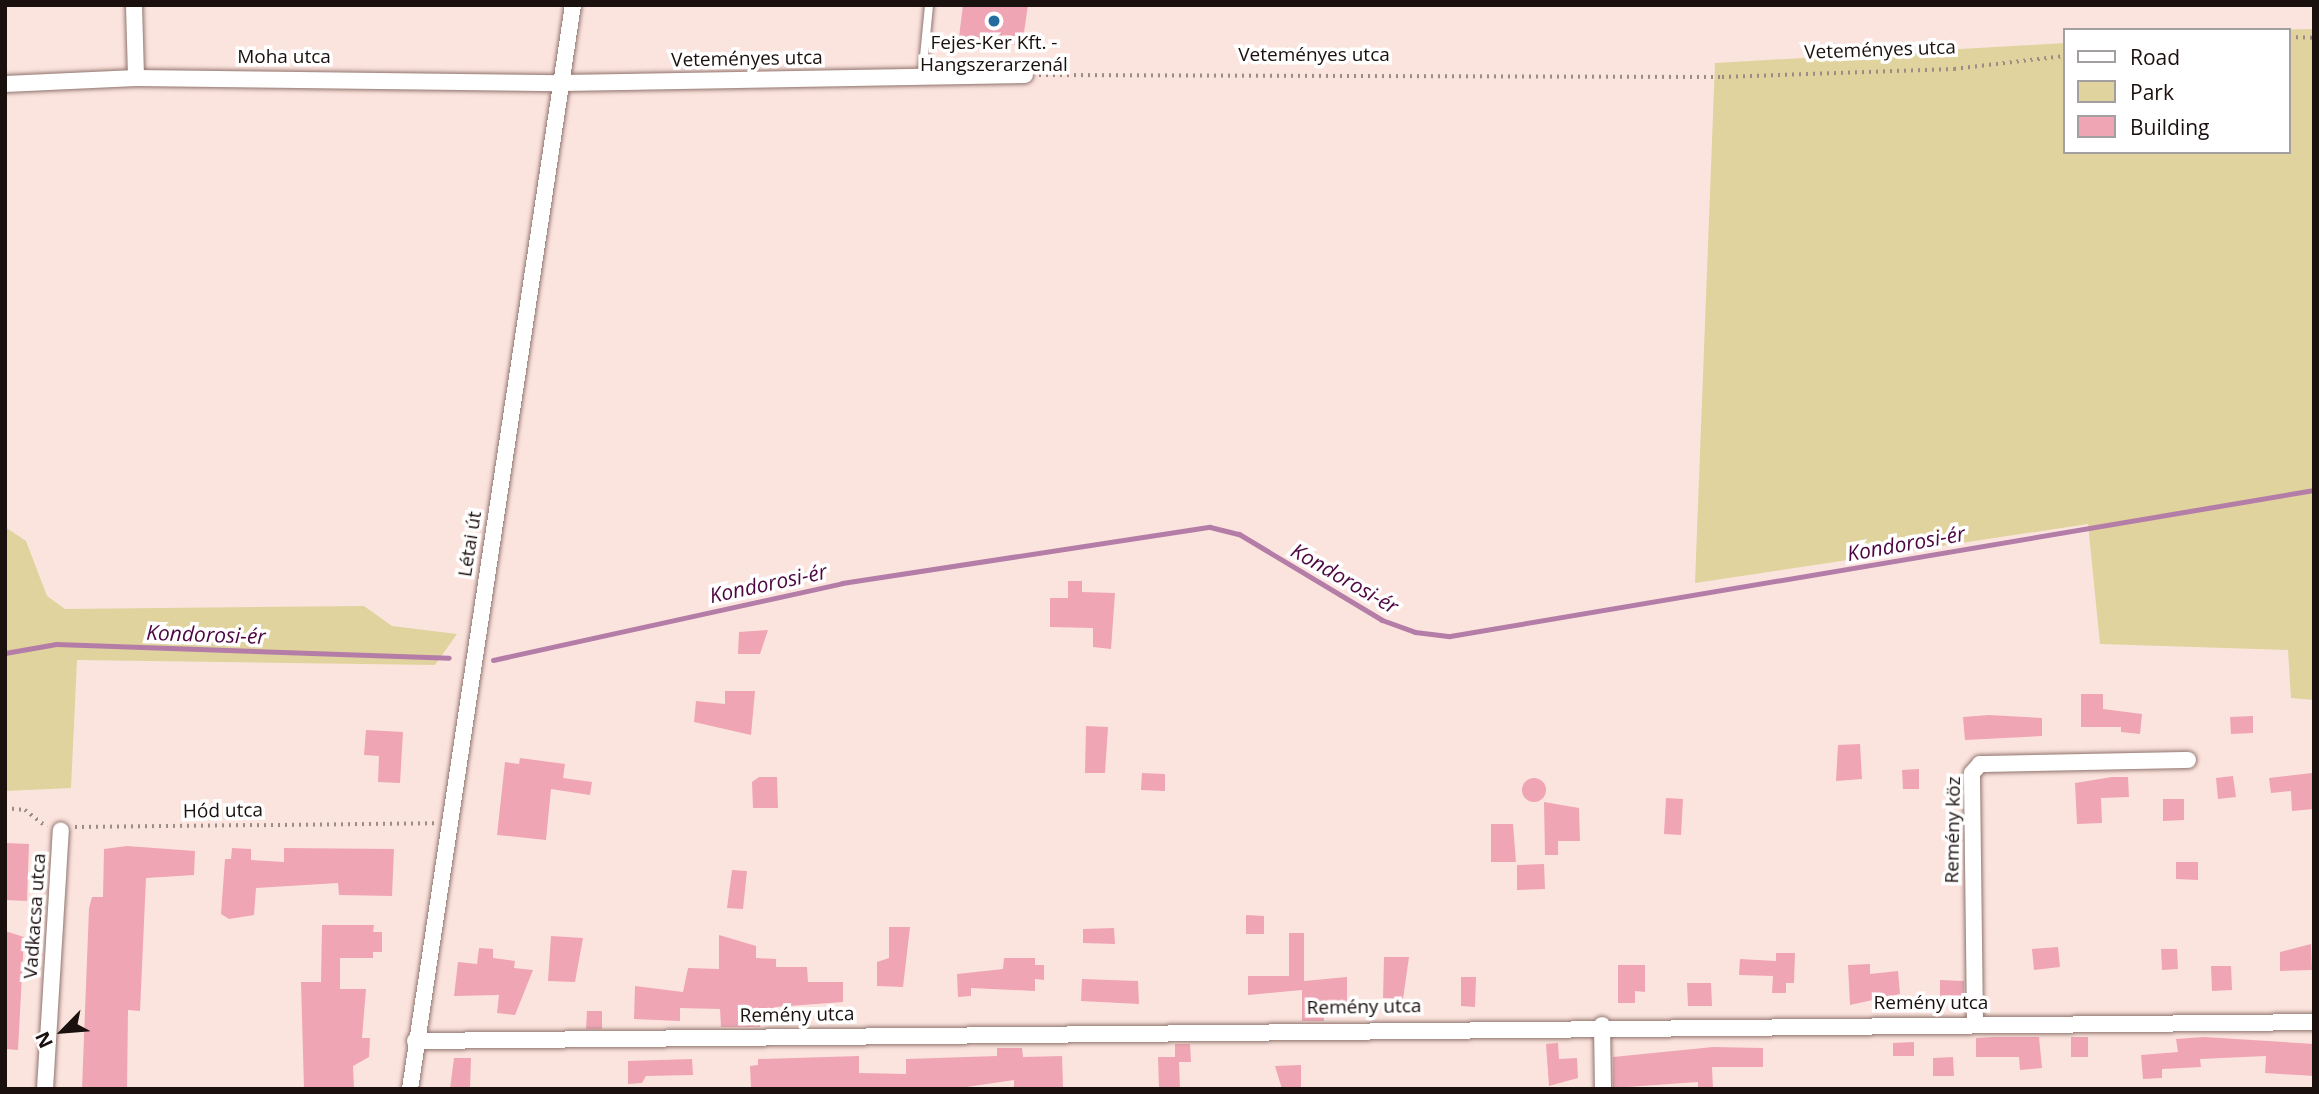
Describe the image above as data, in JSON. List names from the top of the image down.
{
  "streets": {
    "street": [
      "Veteményes utca",
      "Moha utca",
      "Létai út",
      "Remény köz",
      "Vadkacsa utca",
      "Remény utca"
    ],
    "path": ["Hód utca"]
  },
  "crossings": [
    ["Veteményes utca", "Moha utca"],
    ["Veteményes utca", "Létai út"],
    ["Moha utca", "Létai út"],
    ["Létai út", "Hód utca"],
    ["Létai út", "Remény utca"],
    ["Hód utca", "Vadkacsa utca"],
    ["Remény köz", "Remény utca"]
  ],
  "water": ["Kondorosi-ér"],
  "places": ["Fejes-Ker Kft. - Hangszerarzenál"],
  "legend": ["Road", "Park", "Building"],
  "north": "bottom left"
}
